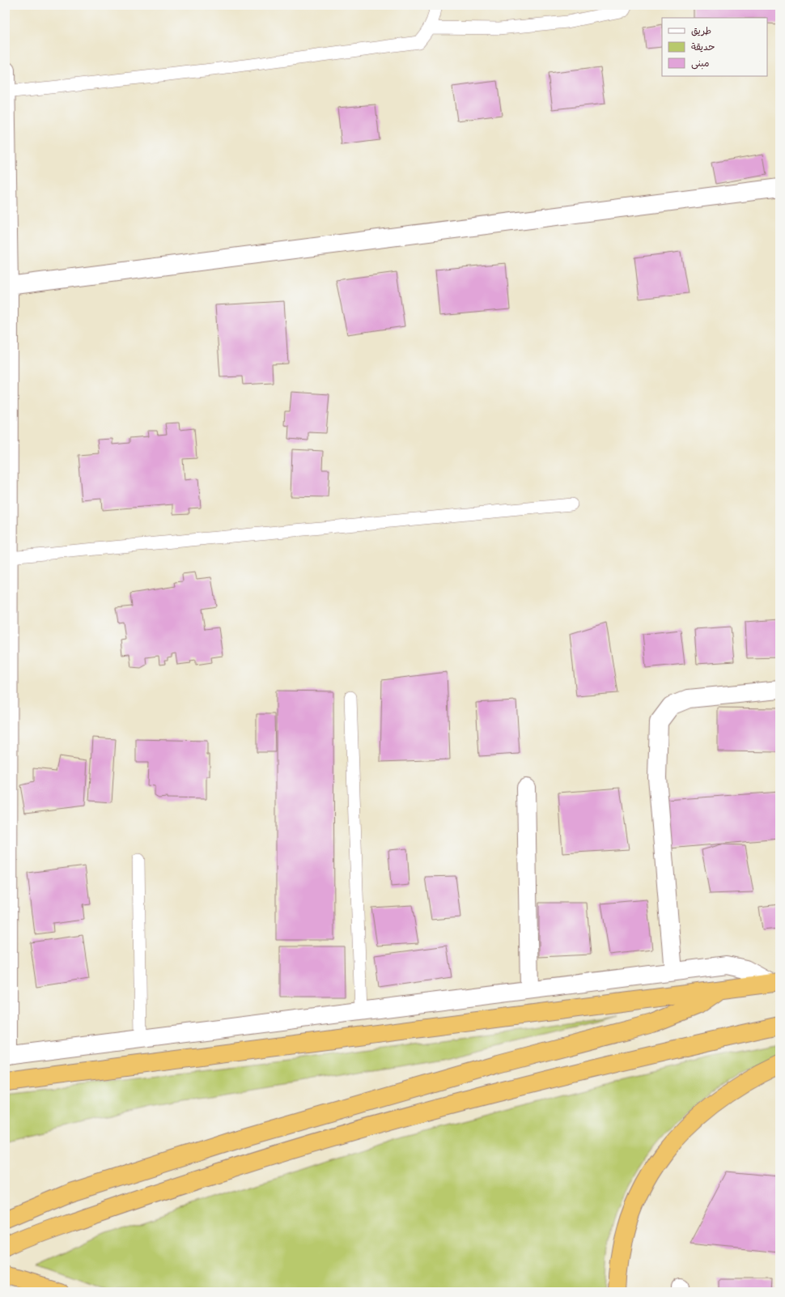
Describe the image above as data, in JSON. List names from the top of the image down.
{
  "legend": ["طريق", "حديقة", "مبنى"]
}
